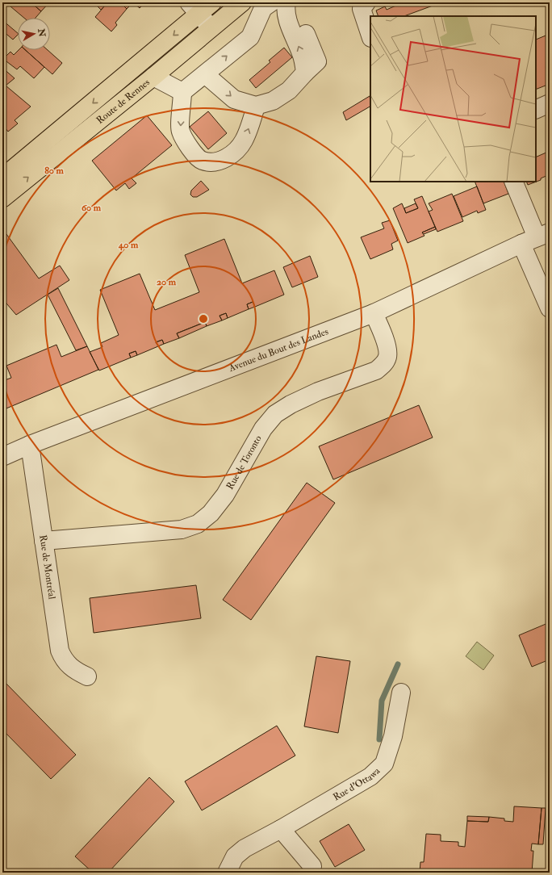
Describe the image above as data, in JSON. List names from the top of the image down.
{
  "streets": {
    "main road": ["Route de Rennes"],
    "street": [
      "Avenue du Bout des Landes",
      "Rue de Toronto",
      "Rue de Montréal",
      "Rue d'Ottawa"
    ]
  },
  "crossings": [
    ["Avenue du Bout des Landes", "Rue de Toronto"],
    ["Avenue du Bout des Landes", "Rue de Montréal"],
    ["Rue de Toronto", "Rue de Montréal"]
  ],
  "north": "right",
  "rings": [
    "80 m",
    "60 m",
    "40 m",
    "20 m"
  ]
}
